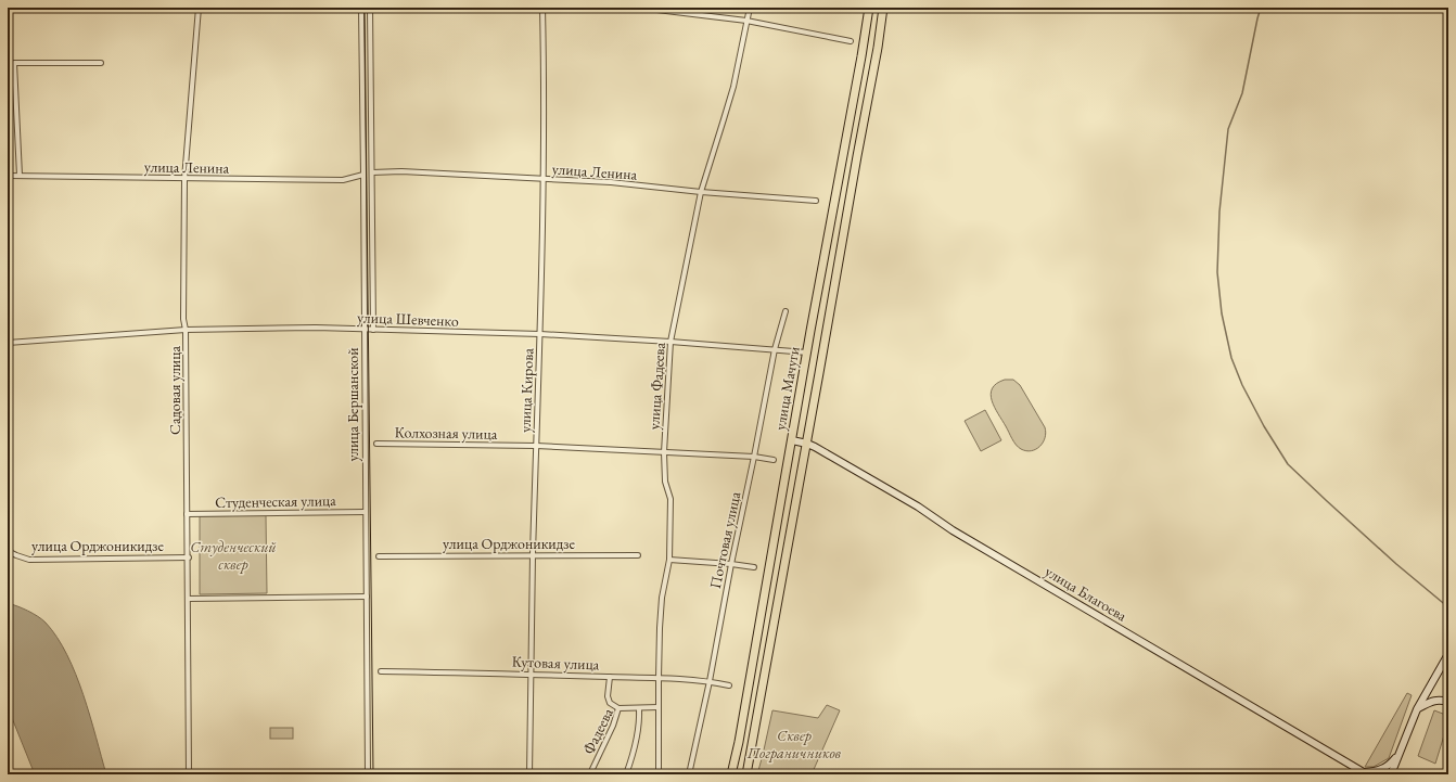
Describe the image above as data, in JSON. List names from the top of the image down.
{
  "streets": {
    "main road": ["улица Мачуги"],
    "street": [
      "улица Ленина",
      "улица Шевченко",
      "улица Фадеева",
      "Садовая улица",
      "улица Кирова",
      "улица Бершанской",
      "Колхозная улица",
      "Студенческая улица",
      "Почтовая улица",
      "улица Орджоникидзе",
      "улица Благоева",
      "Кутовая улица",
      "Фадеева"
    ]
  },
  "crossings": [
    ["улица Ленина", "улица Фадеева"],
    ["улица Ленина", "Садовая улица"],
    ["улица Ленина", "улица Кирова"],
    ["улица Ленина", "улица Бершанской"],
    ["улица Шевченко", "улица Фадеева"],
    ["улица Шевченко", "улица Мачуги"],
    ["улица Шевченко", "Садовая улица"],
    ["улица Шевченко", "улица Кирова"],
    ["улица Шевченко", "улица Бершанской"],
    ["улица Шевченко", "Почтовая улица"],
    ["улица Фадеева", "Колхозная улица"],
    ["улица Фадеева", "Кутовая улица"],
    ["улица Фадеева", "Фадеева"],
    ["улица Мачуги", "улица Благоева"],
    ["Садовая улица", "Студенческая улица"],
    ["Садовая улица", "улица Орджоникидзе"],
    ["улица Кирова", "Колхозная улица"],
    ["улица Кирова", "улица Орджоникидзе"],
    ["улица Кирова", "Кутовая улица"],
    ["улица Бершанской", "Студенческая улица"],
    ["Колхозная улица", "Почтовая улица"],
    ["Почтовая улица", "Кутовая улица"]
  ],
  "parks": ["Студенческий сквер", "Сквер Пограничников"]
}
